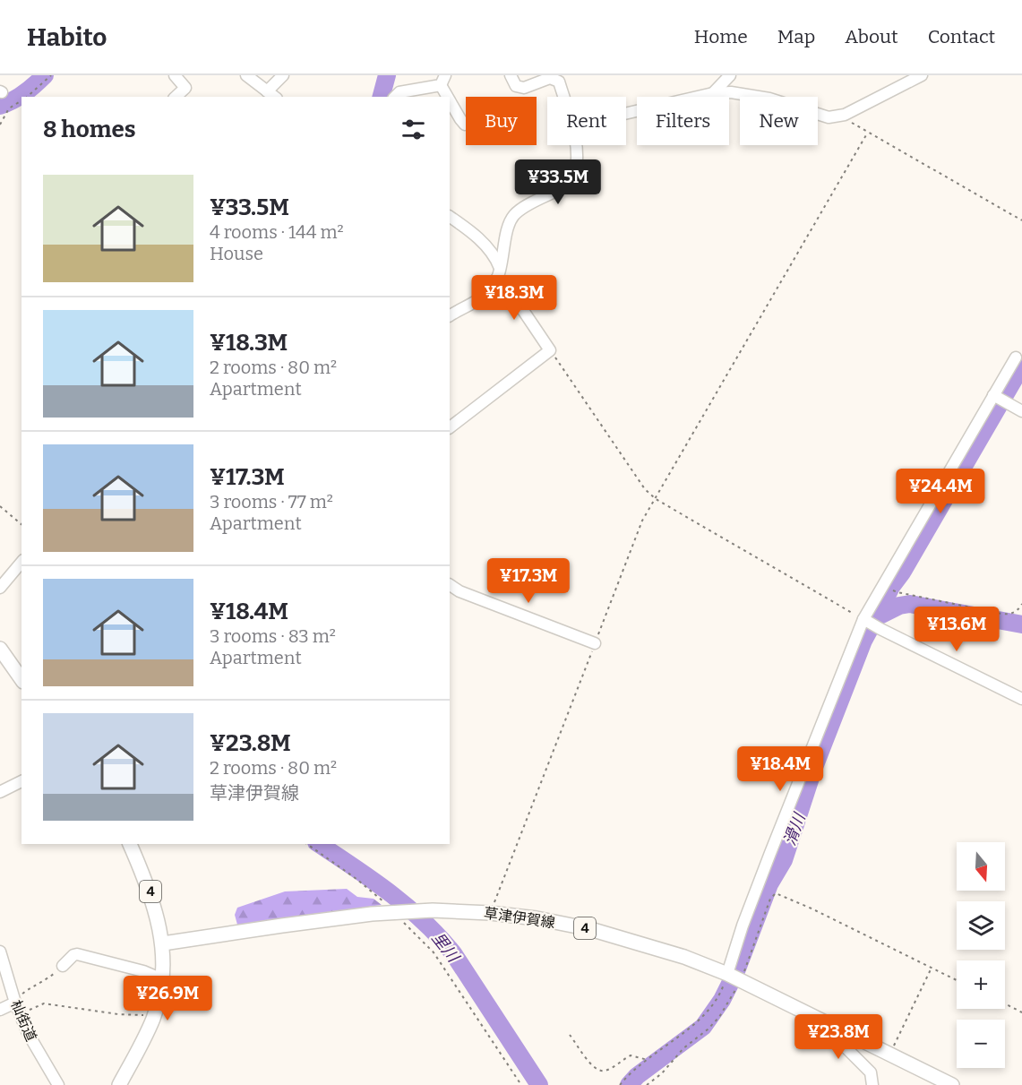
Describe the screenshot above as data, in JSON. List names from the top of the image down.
{
  "streets": {
    "main road": ["4", "草津伊賀線"],
    "street": ["杣街道"]
  },
  "crossings": [
    ["4", "草津伊賀線"]
  ],
  "water": ["滑川", "里川"],
  "north": "bottom",
  "page": {
    "header": "Habito",
    "nav": [
      "Home",
      "Map",
      "About",
      "Contact"
    ],
    "chip": [
      "Buy",
      "Rent",
      "Filters",
      "New"
    ],
    "heading": "8 homes",
    "price": [
      "¥33.5M",
      "¥18.3M",
      "¥24.4M",
      "¥17.3M",
      "¥13.6M",
      "¥18.4M",
      "¥26.9M",
      "¥23.8M"
    ],
    "list": [
      {
        "name": "¥33.5M",
        "note": "4 rooms · 144 m² · House"
      },
      {
        "name": "¥18.3M",
        "note": "2 rooms · 80 m² · Apartment"
      },
      {
        "name": "¥17.3M",
        "note": "3 rooms · 77 m² · Apartment"
      },
      {
        "name": "¥18.4M",
        "note": "3 rooms · 83 m² · Apartment"
      },
      {
        "name": "¥23.8M",
        "note": "2 rooms · 80 m² · 草津伊賀線"
      }
    ],
    "map_buttons": ["+", "−"]
  }
}
